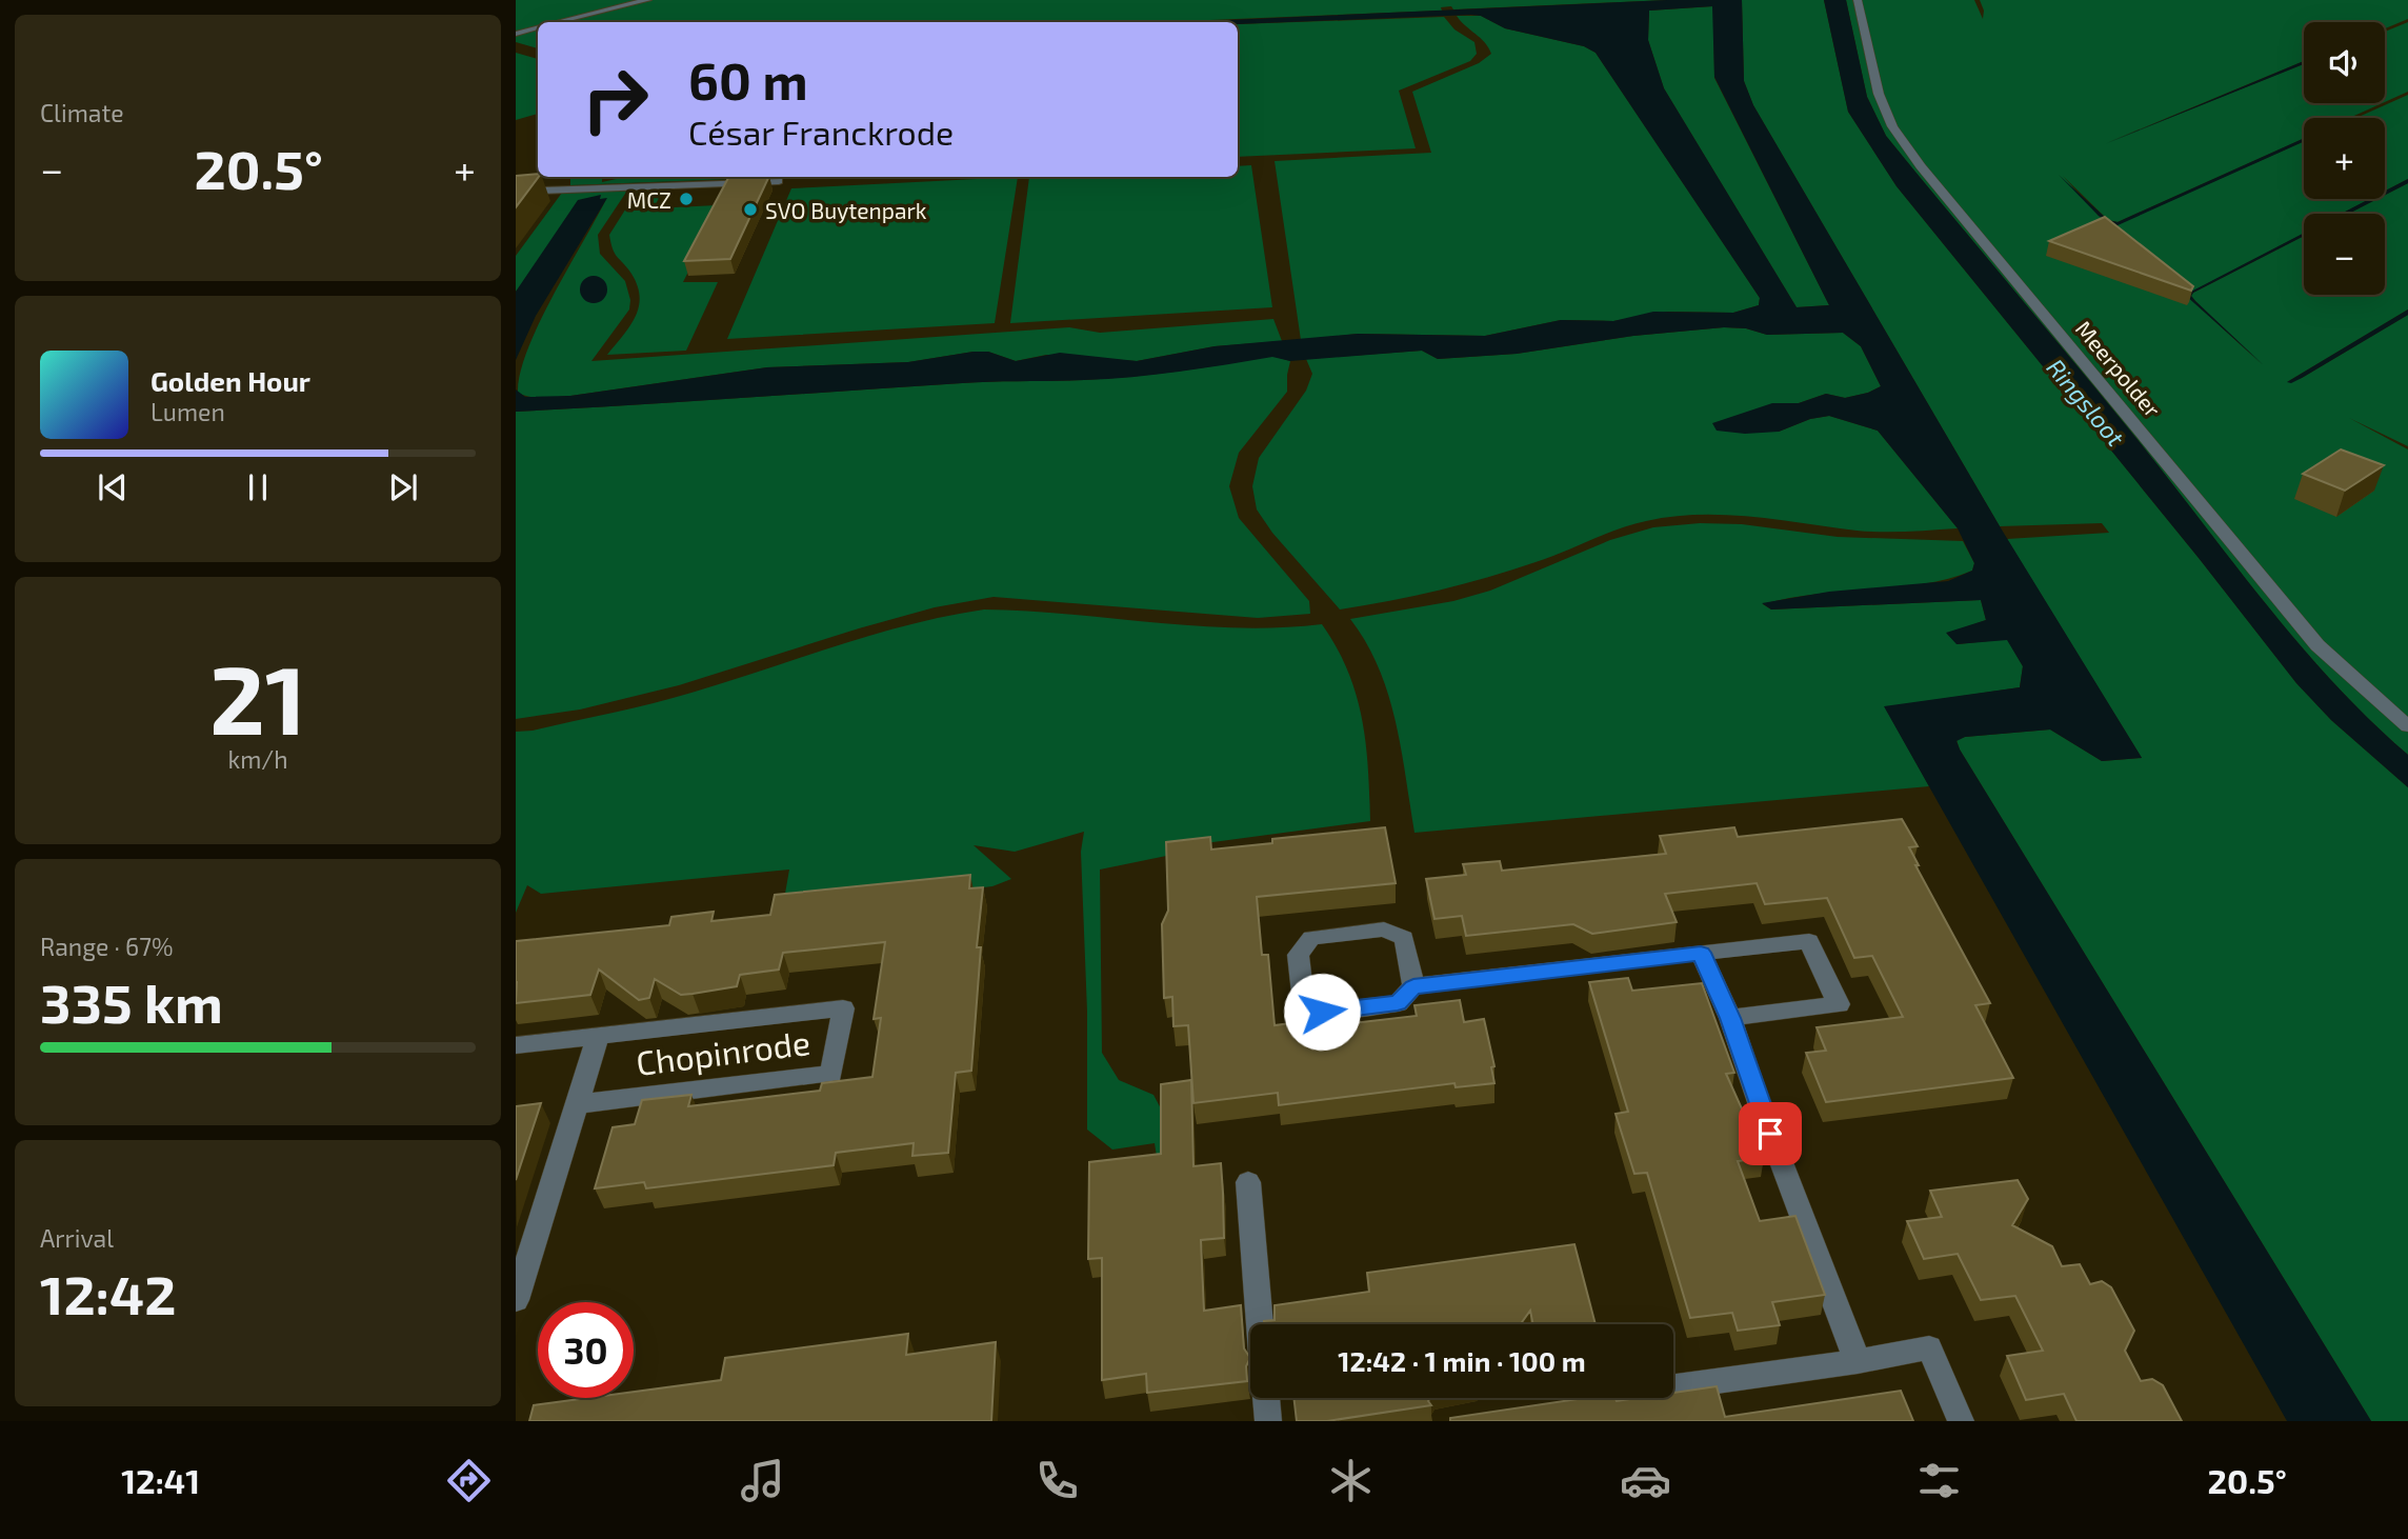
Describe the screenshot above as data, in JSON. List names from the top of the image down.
{
  "streets": {
    "street": ["Meerpolder", "Chopinrode"]
  },
  "water": ["Ringsloot"],
  "places": ["MCZ", "SVO Buytenpark"],
  "page": {
    "tile": [
      "Climate",
      ["21", "km/h"],
      ["Range · 67%", "335 km"],
      ["Arrival", "12:42"]
    ],
    "map_buttons": ["+", "−"],
    "turn": ["60 m", "César Franckrode"],
    "heat": ["−", "20.5°", "+"],
    "song": ["Golden Hour", "Lumen"],
    "limit": "30",
    "trip": "12:42 · 1 min · 100 m",
    "tabs": ["12:41", "20.5°"]
  }
}
